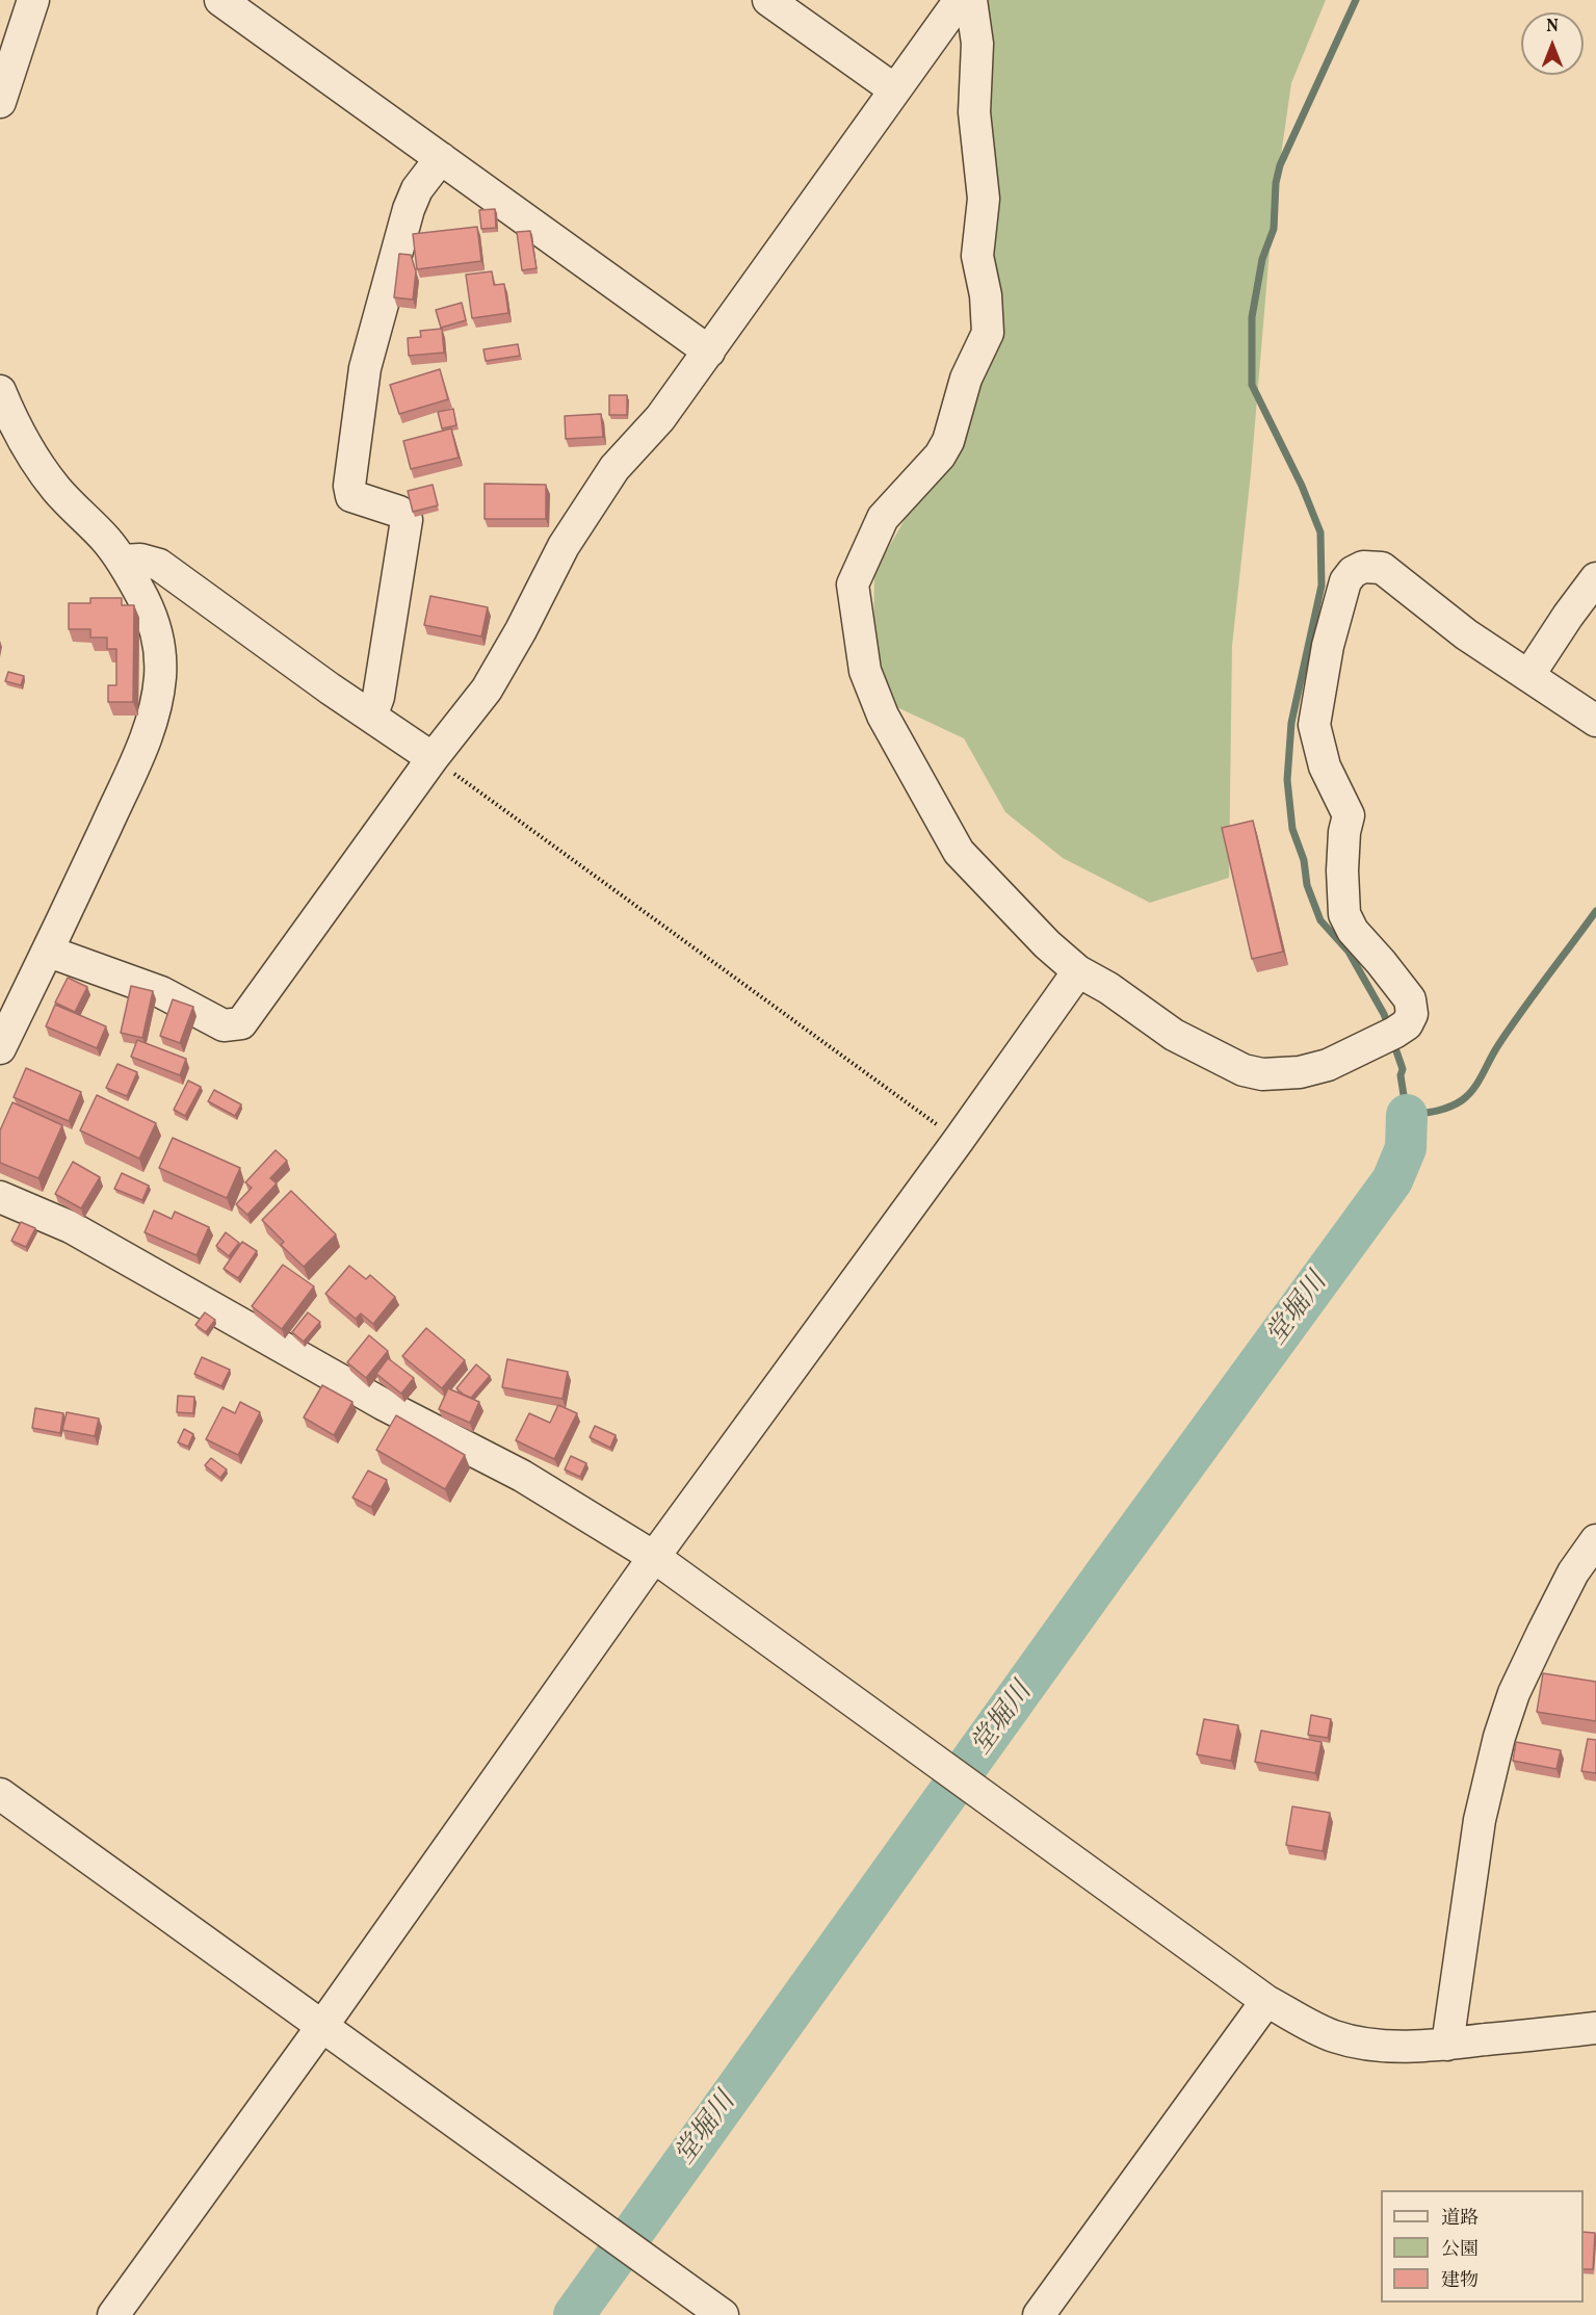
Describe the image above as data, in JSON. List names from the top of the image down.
{
  "water": ["堂堀川"],
  "legend": ["道路", "公園", "建物"],
  "north": "top"
}
